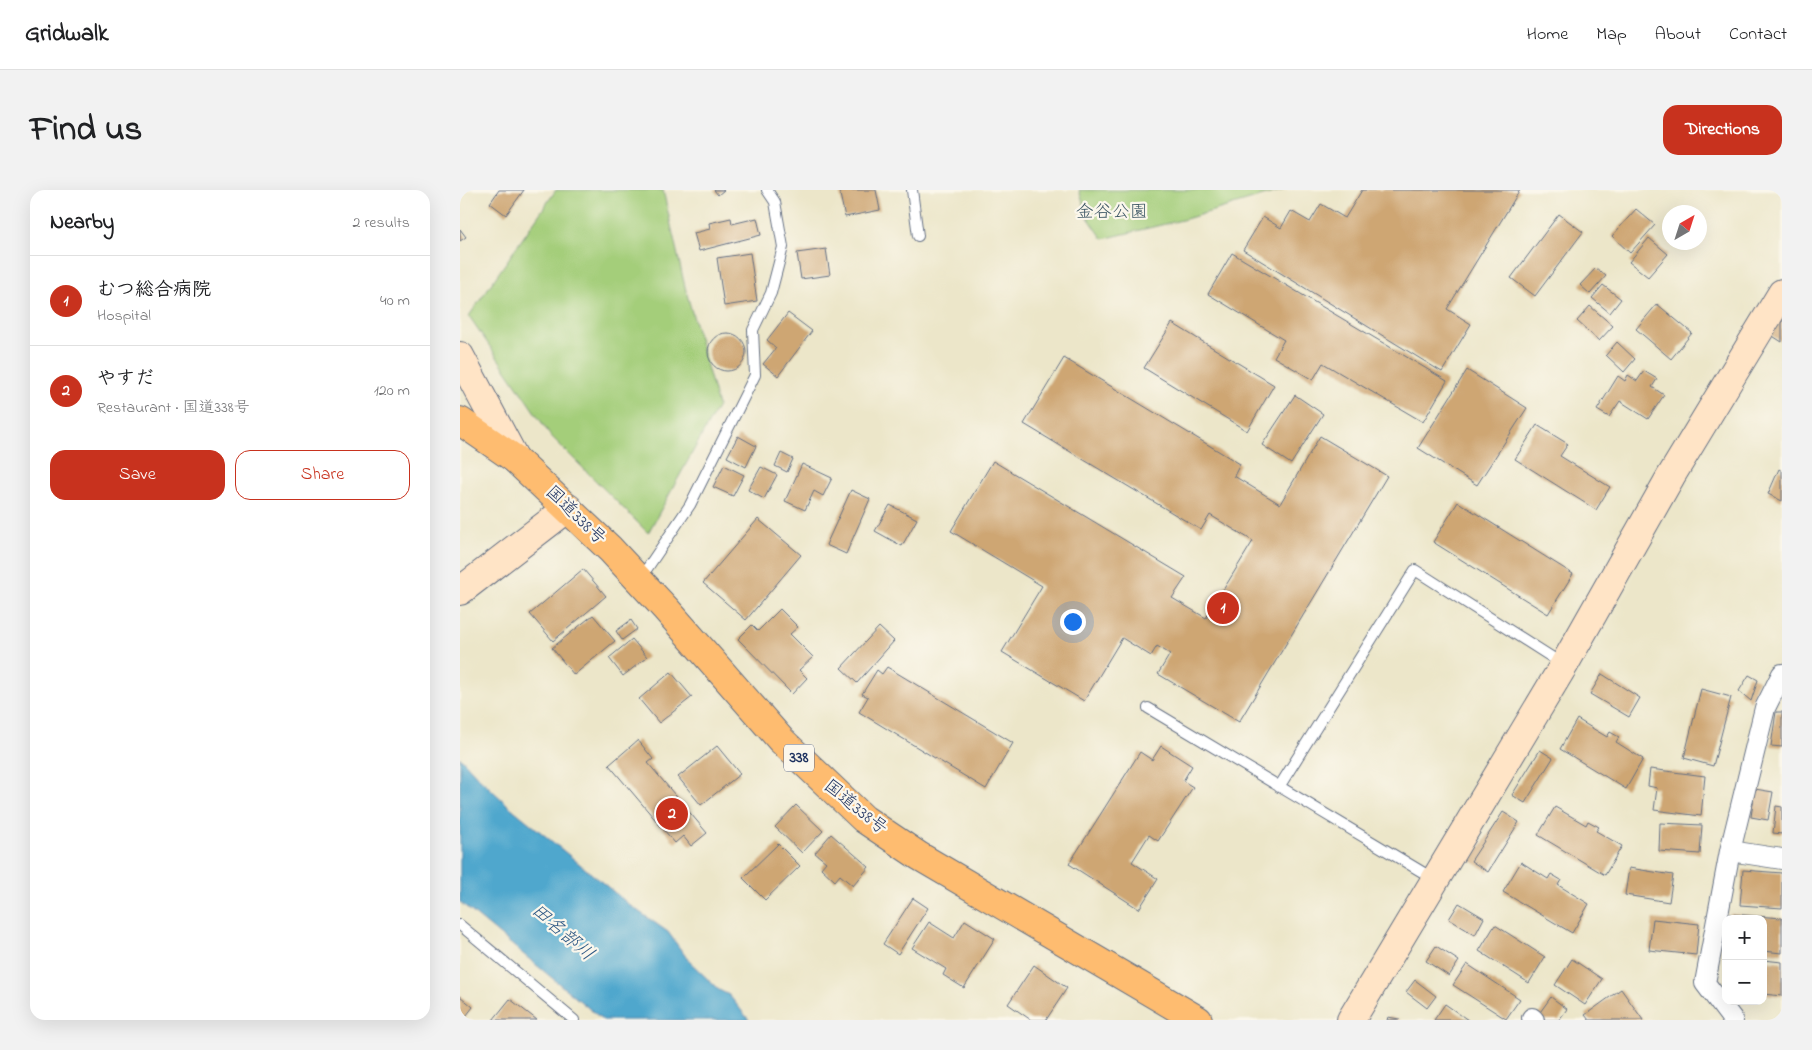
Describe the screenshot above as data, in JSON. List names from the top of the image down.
{
  "streets": {
    "highway": ["国道338号", "338"]
  },
  "water": ["田名部川"],
  "parks": ["金谷公園"],
  "north": "top right",
  "page": {
    "header": "Gridwalk",
    "nav": [
      "Home",
      "Map",
      "About",
      "Contact"
    ],
    "title": "Find us",
    "buttons": [
      "Directions",
      ["Save", "Share"]
    ],
    "heading": ["Nearby", "2 results"],
    "list": [
      {
        "mark": "1",
        "name": "むつ総合病院",
        "note": "Hospital",
        "value": "40 m"
      },
      {
        "mark": "2",
        "name": "やすだ",
        "note": "Restaurant · 国道338号",
        "value": "120 m"
      }
    ],
    "pins": ["1", "2"],
    "map_buttons": ["+", "−"]
  }
}
